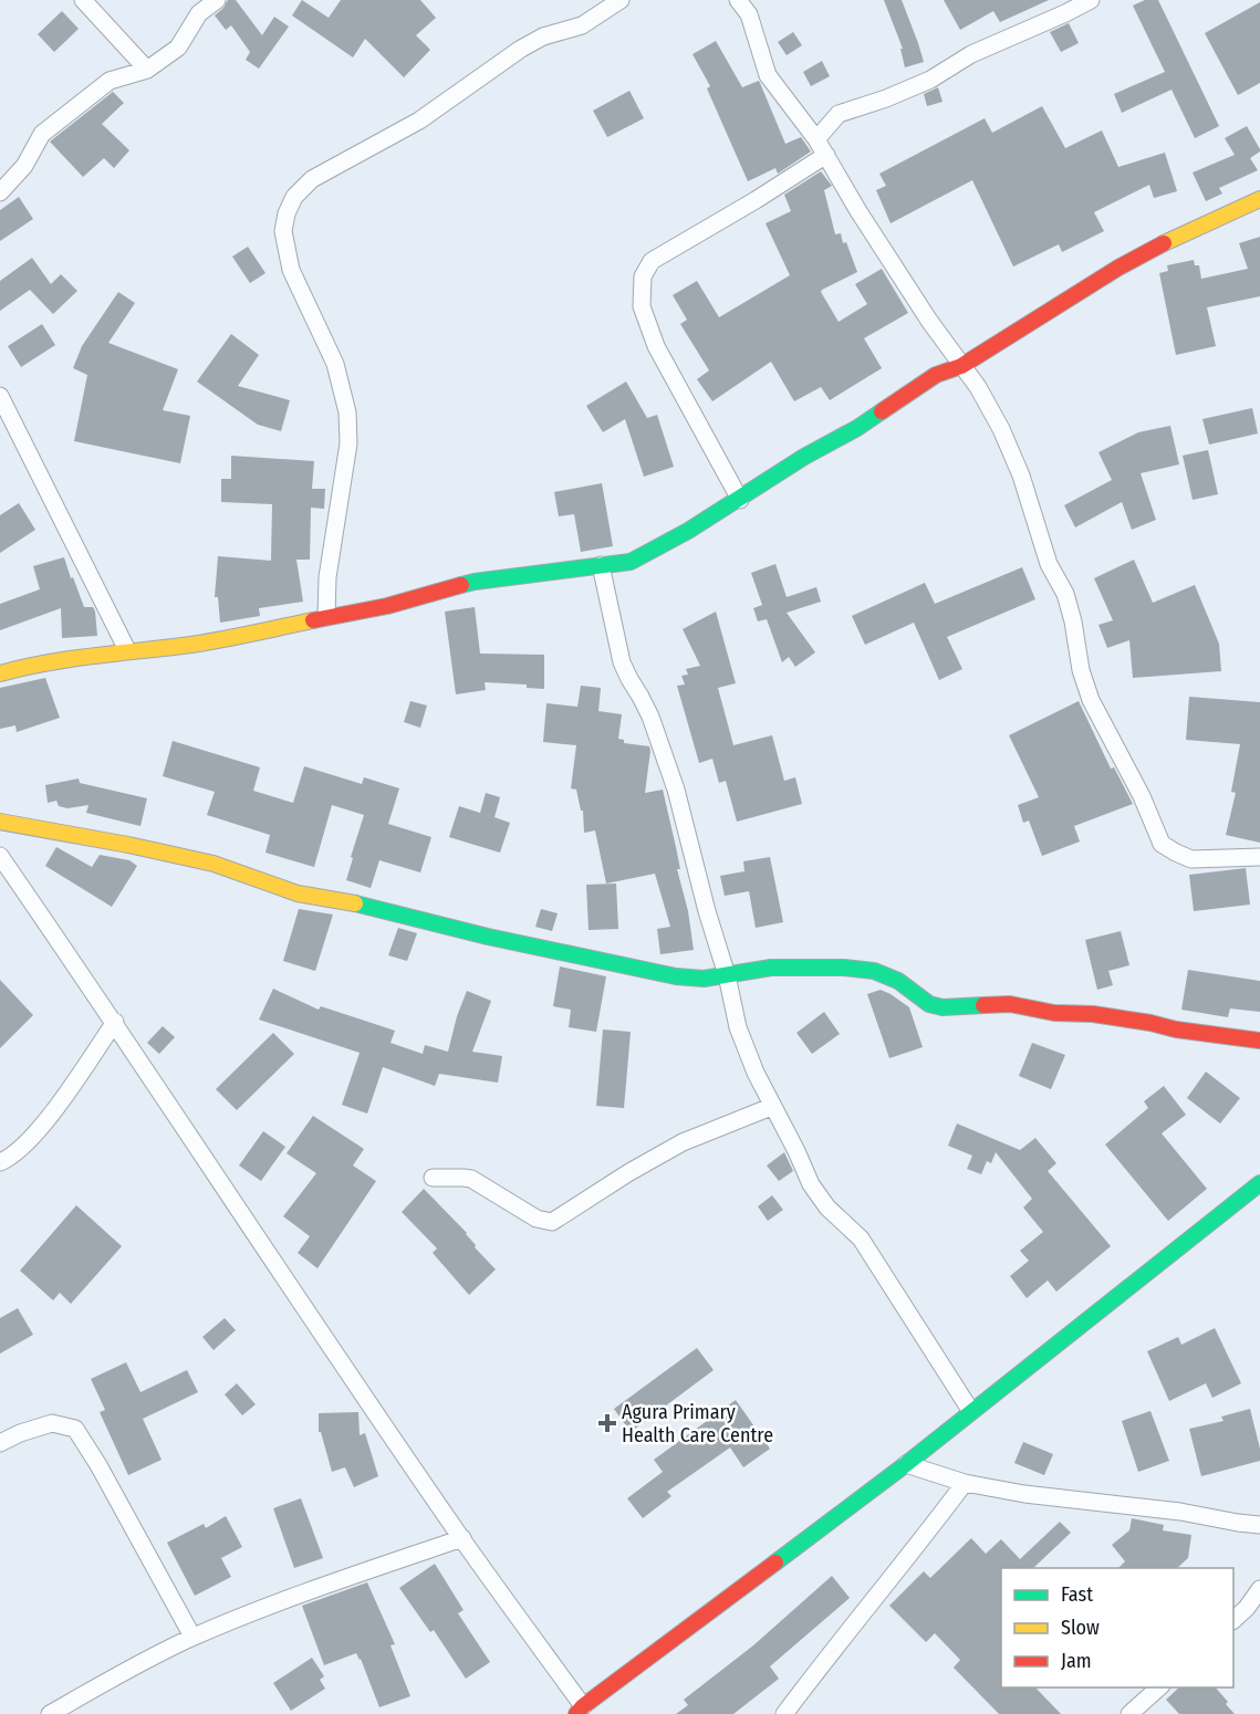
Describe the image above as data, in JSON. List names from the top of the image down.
{
  "places": {
    "health": ["Agura Primary Health Care Centre"]
  },
  "legend": ["Fast", "Slow", "Jam"]
}
